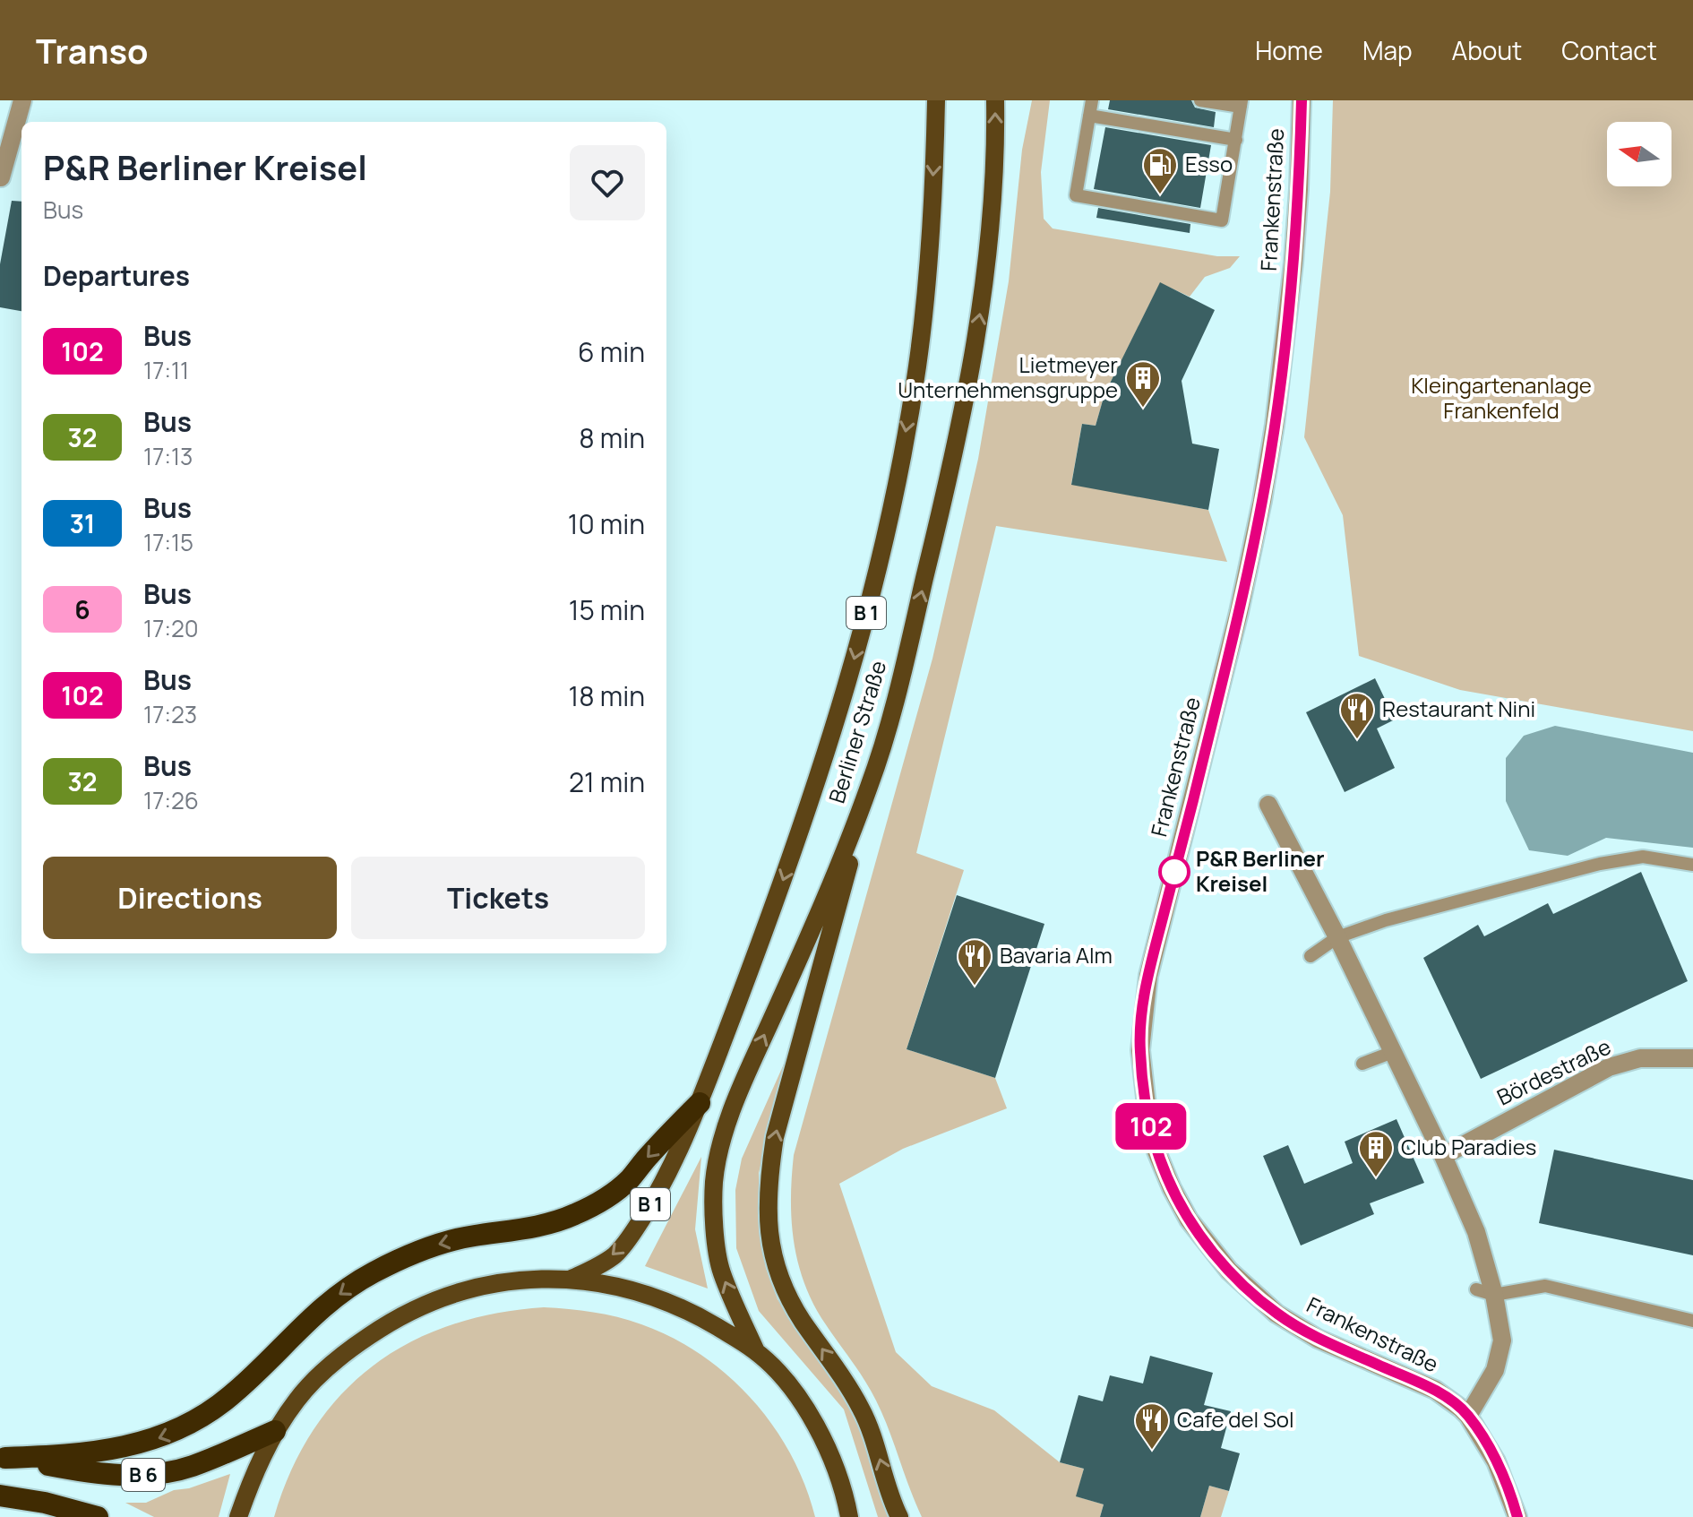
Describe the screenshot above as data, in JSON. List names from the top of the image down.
{
  "streets": {
    "highway": ["B 6"],
    "main road": ["B 1", "Berliner Straße"],
    "street": ["Frankenstraße", "Bördestraße"]
  },
  "parks": ["Kleingartenanlage Frankenfeld"],
  "places": {
    "fuel station": ["Esso"],
    "building": ["Lietmeyer Unternehmensgruppe", "Club Paradies"],
    "restaurant": ["Restaurant Nini", "Bavaria Alm", "Cafe del Sol"],
    "other": ["P&R Berliner Kreisel"]
  },
  "lines": ["bus line 102"],
  "north": "left",
  "page": {
    "header": "Transo",
    "nav": [
      "Home",
      "Map",
      "About",
      "Contact"
    ],
    "on_map": "102",
    "heading": [
      ["P&R Berliner Kreisel", "Bus"],
      "Departures"
    ],
    "list": [
      {
        "mark": "102",
        "name": "Bus",
        "note": "17:11",
        "value": "6 min"
      },
      {
        "mark": "32",
        "name": "Bus",
        "note": "17:13",
        "value": "8 min"
      },
      {
        "mark": "31",
        "name": "Bus",
        "note": "17:15",
        "value": "10 min"
      },
      {
        "mark": "6",
        "name": "Bus",
        "note": "17:20",
        "value": "15 min"
      },
      {
        "mark": "102",
        "name": "Bus",
        "note": "17:23",
        "value": "18 min"
      },
      {
        "mark": "32",
        "name": "Bus",
        "note": "17:26",
        "value": "21 min"
      }
    ],
    "buttons": ["Directions", "Tickets"]
  }
}
